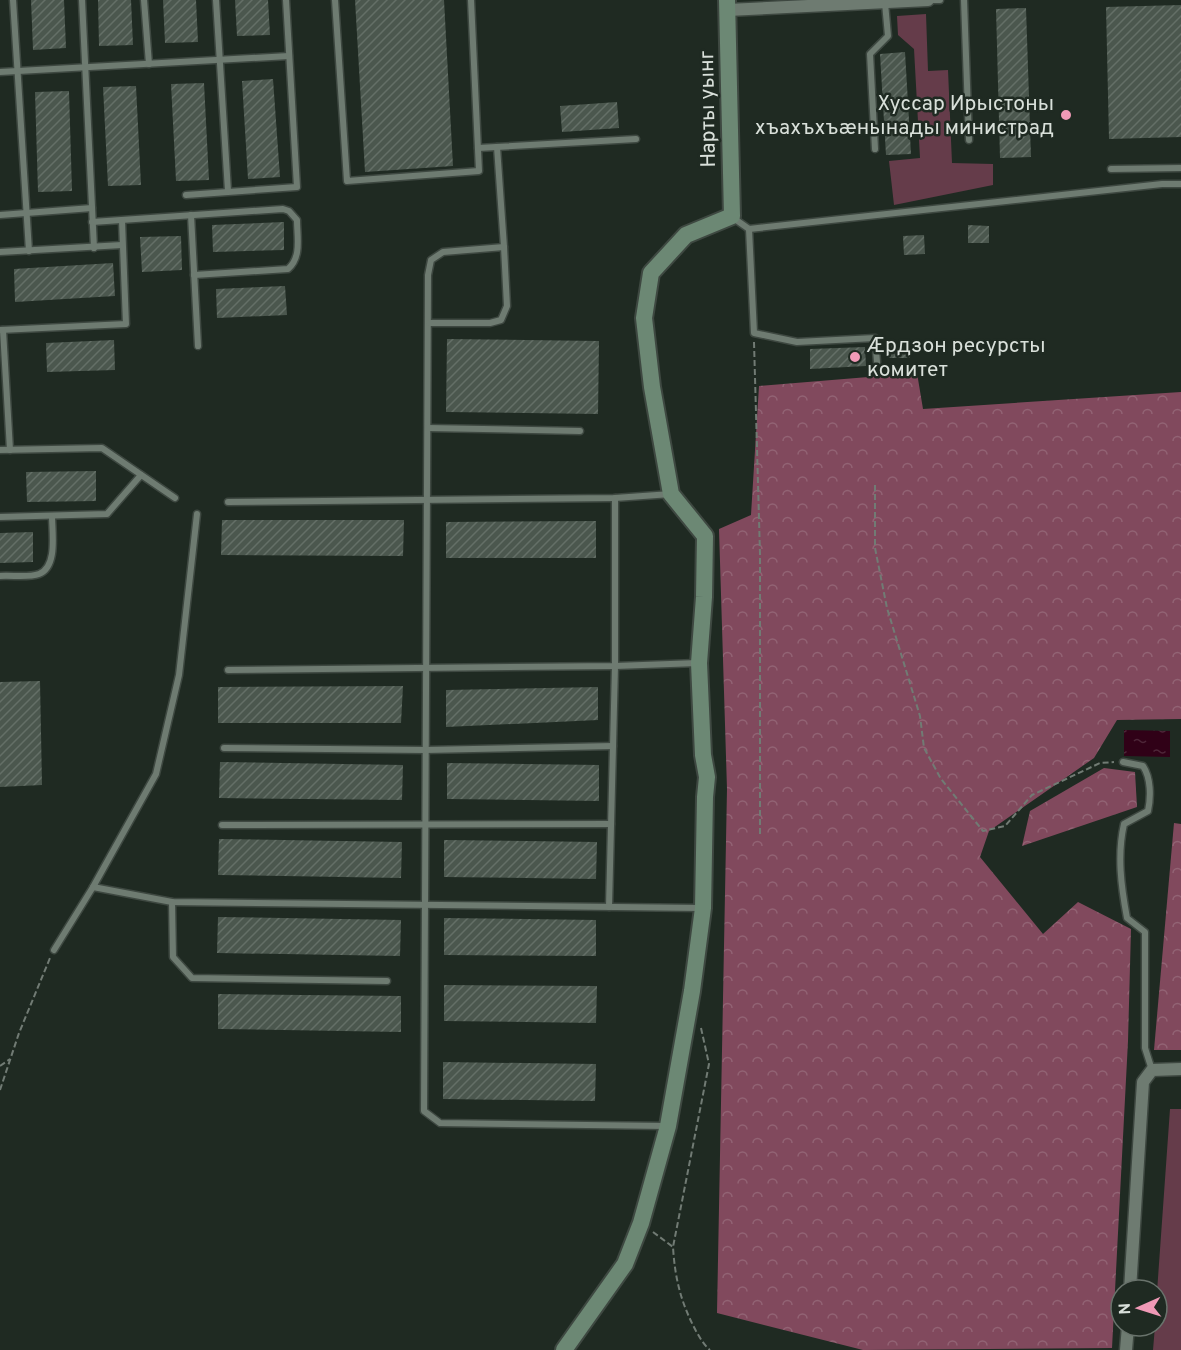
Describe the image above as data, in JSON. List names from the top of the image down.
{
  "streets": {
    "street": ["Нарты уынг"]
  },
  "places": ["Хуссар Ирыстоны хъахъхъæнынады министрад", "Æрдзон ресурсты комитет"],
  "north": "left"
}
